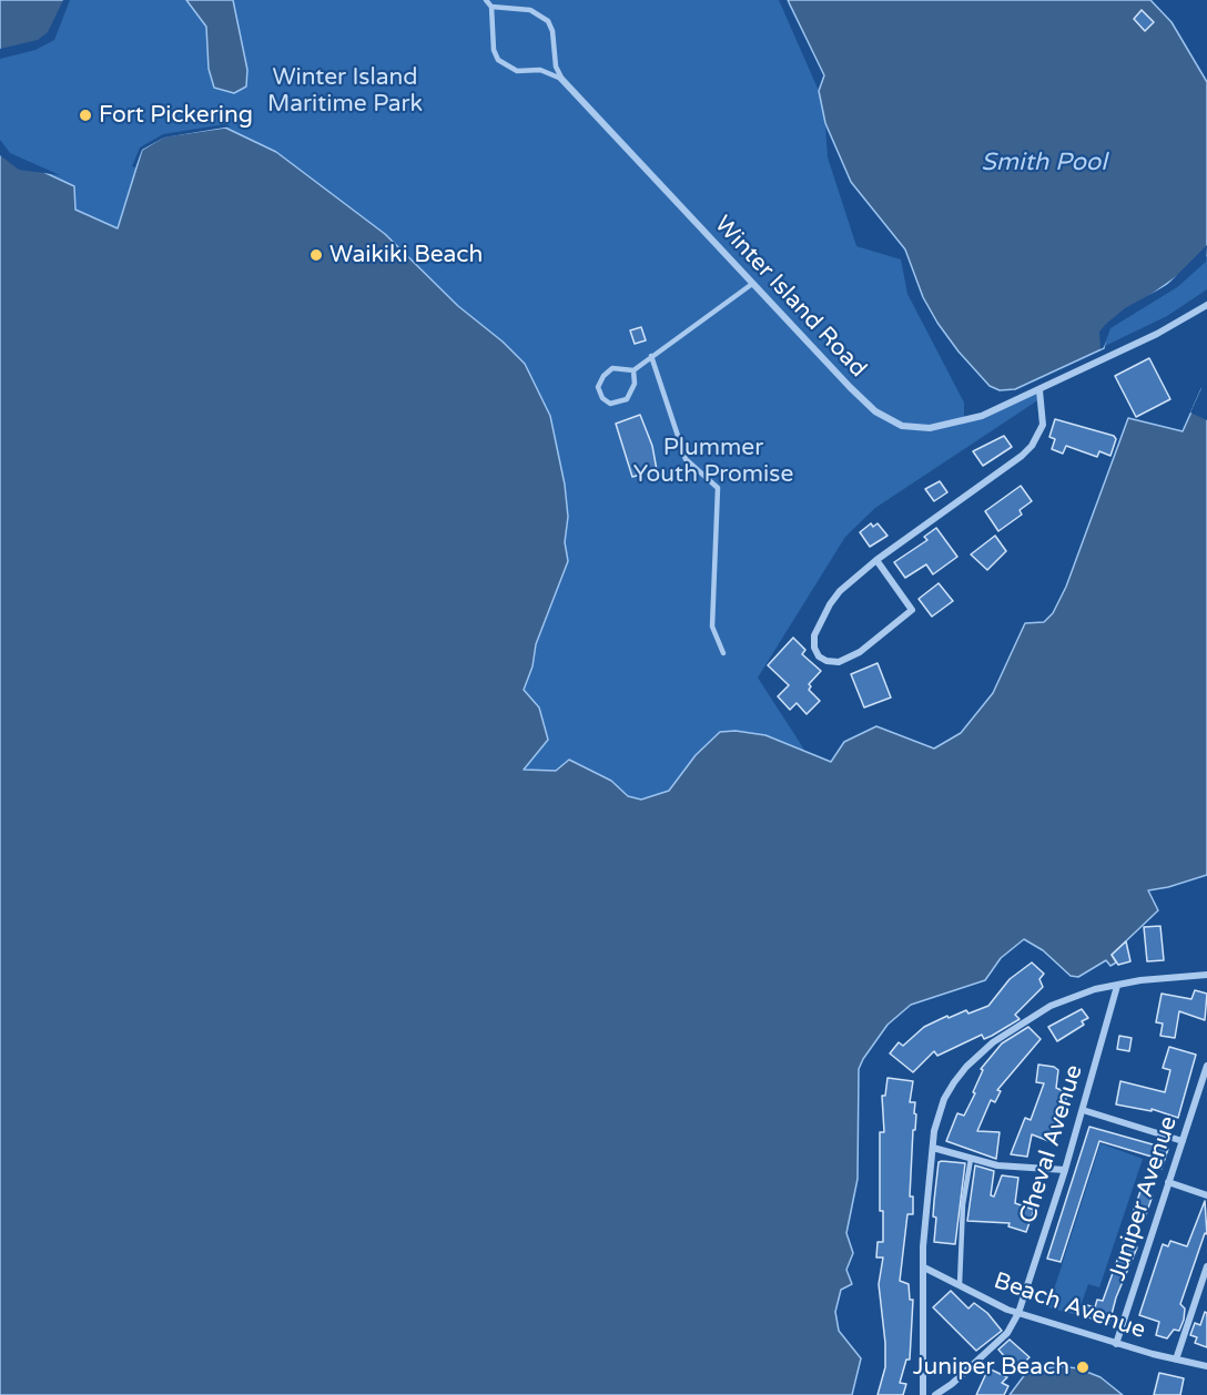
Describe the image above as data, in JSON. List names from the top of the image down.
{
  "streets": {
    "street": [
      "Winter Island Road",
      "Cheval Avenue",
      "Juniper Avenue",
      "Beach Avenue"
    ]
  },
  "crossings": [
    ["Cheval Avenue", "Beach Avenue"],
    ["Juniper Avenue", "Beach Avenue"]
  ],
  "water": ["Smith Pool"],
  "parks": ["Winter Island Maritime Park", "Plummer Youth Promise"],
  "places": ["Fort Pickering", "Waikiki Beach", "Juniper Beach"]
}
